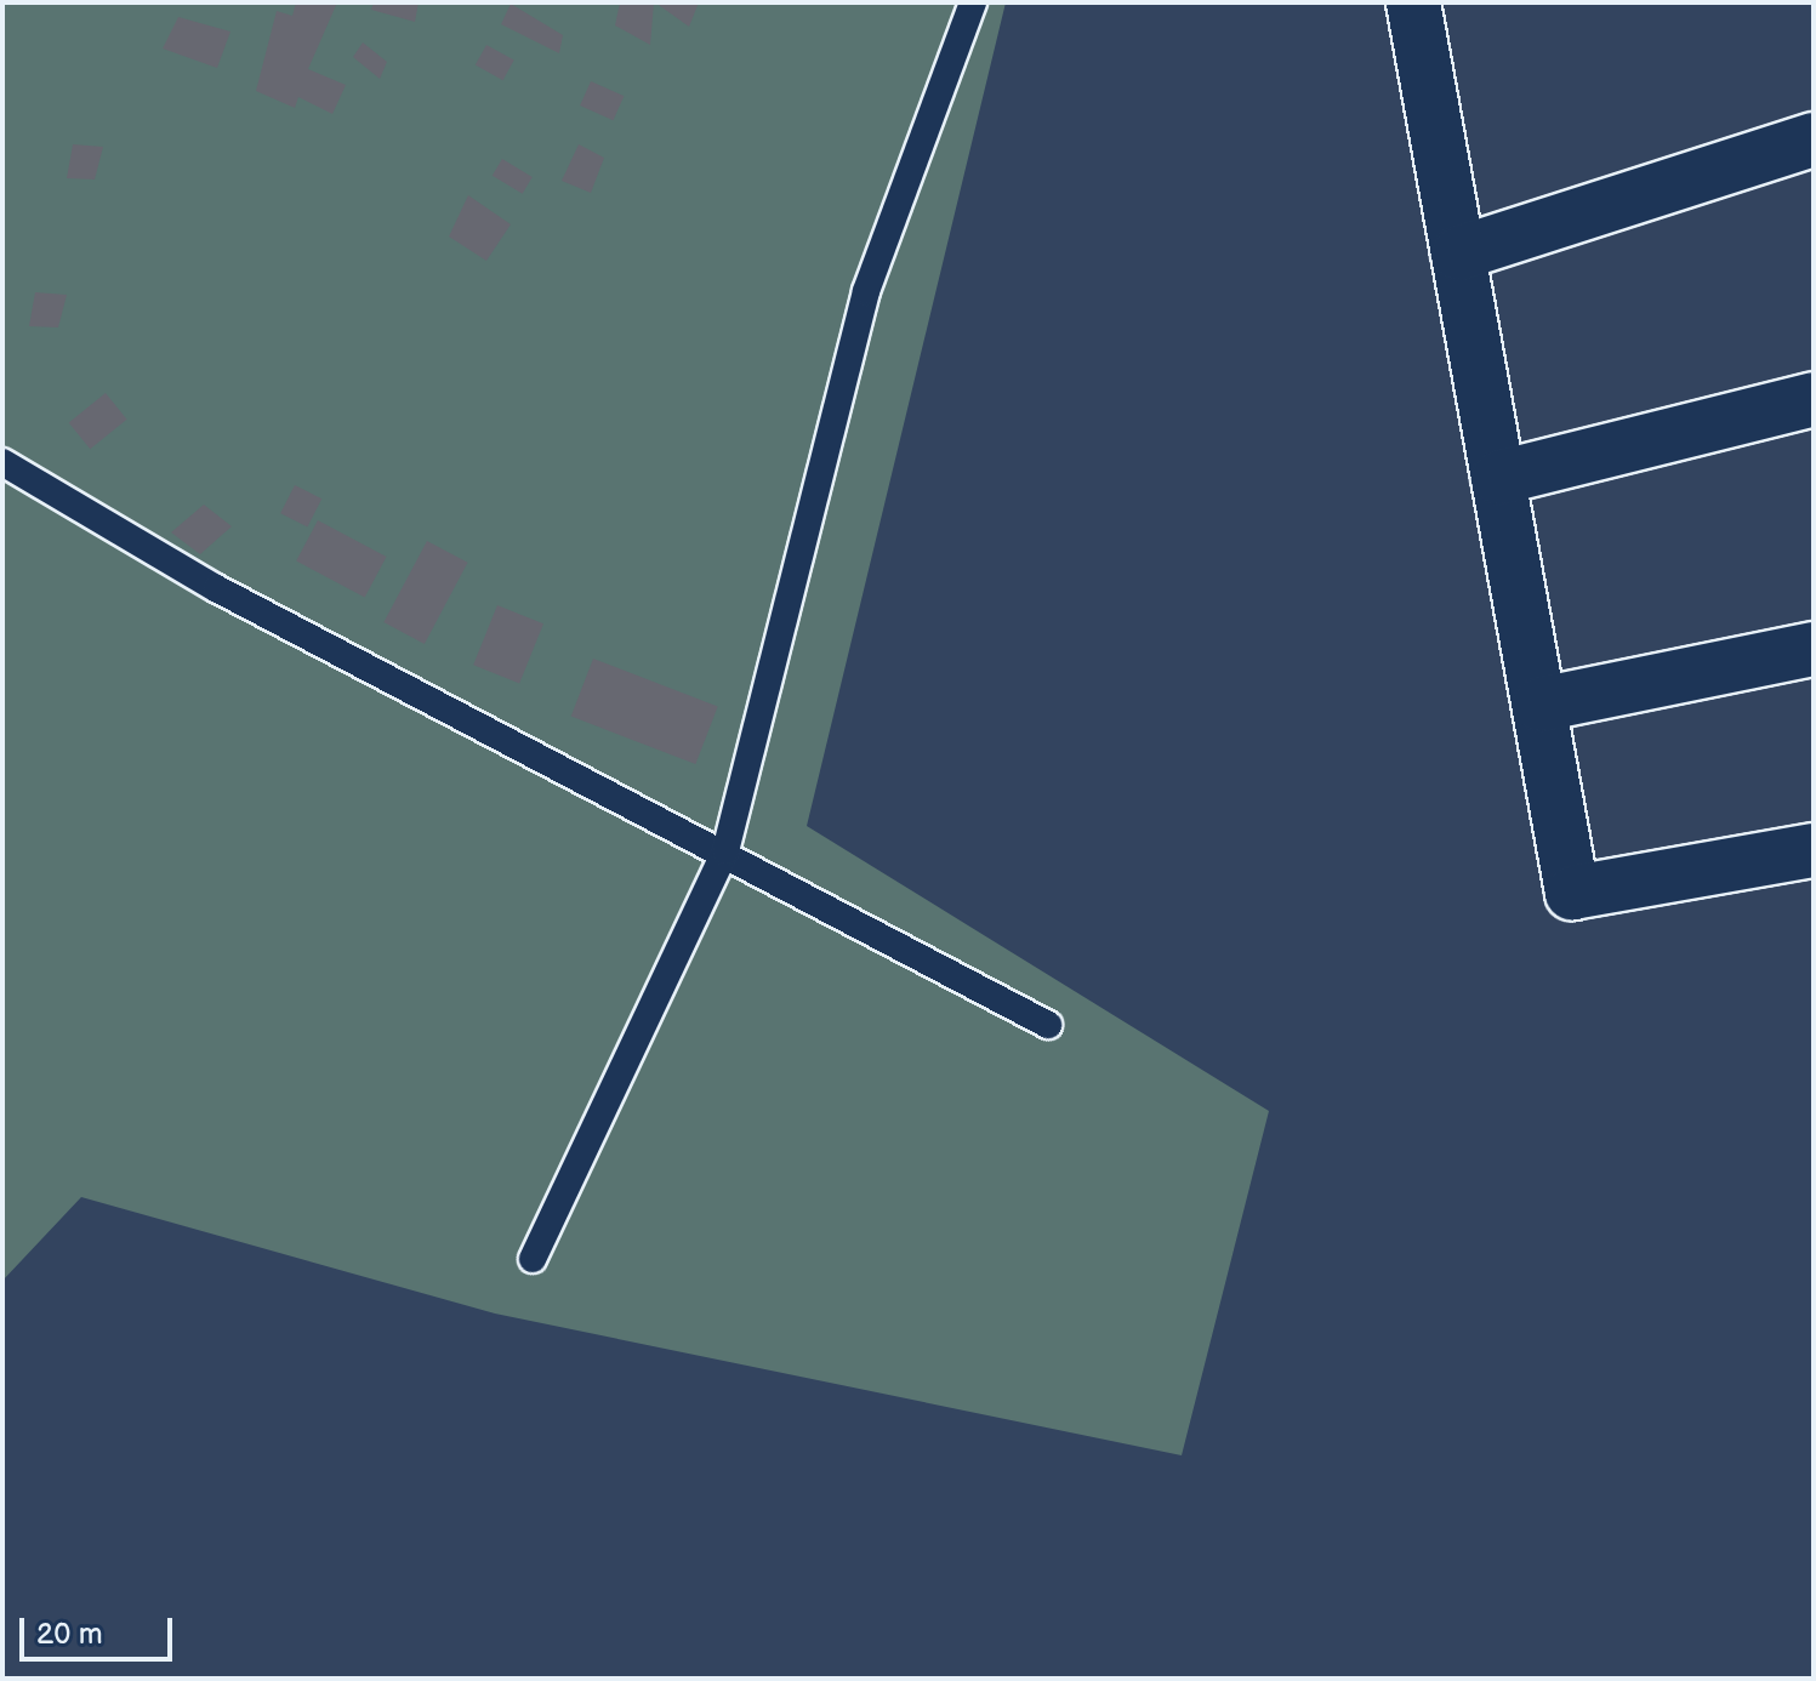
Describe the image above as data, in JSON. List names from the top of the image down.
{
  "scale_bar": "20 m"
}
